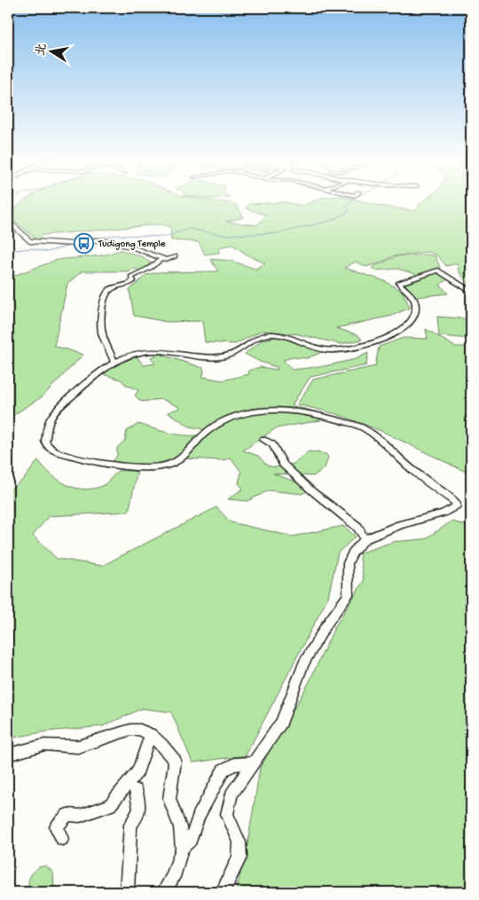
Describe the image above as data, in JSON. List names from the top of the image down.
{
  "places": {
    "bus stop": ["Tudigong Temple"]
  },
  "north": "left"
}
